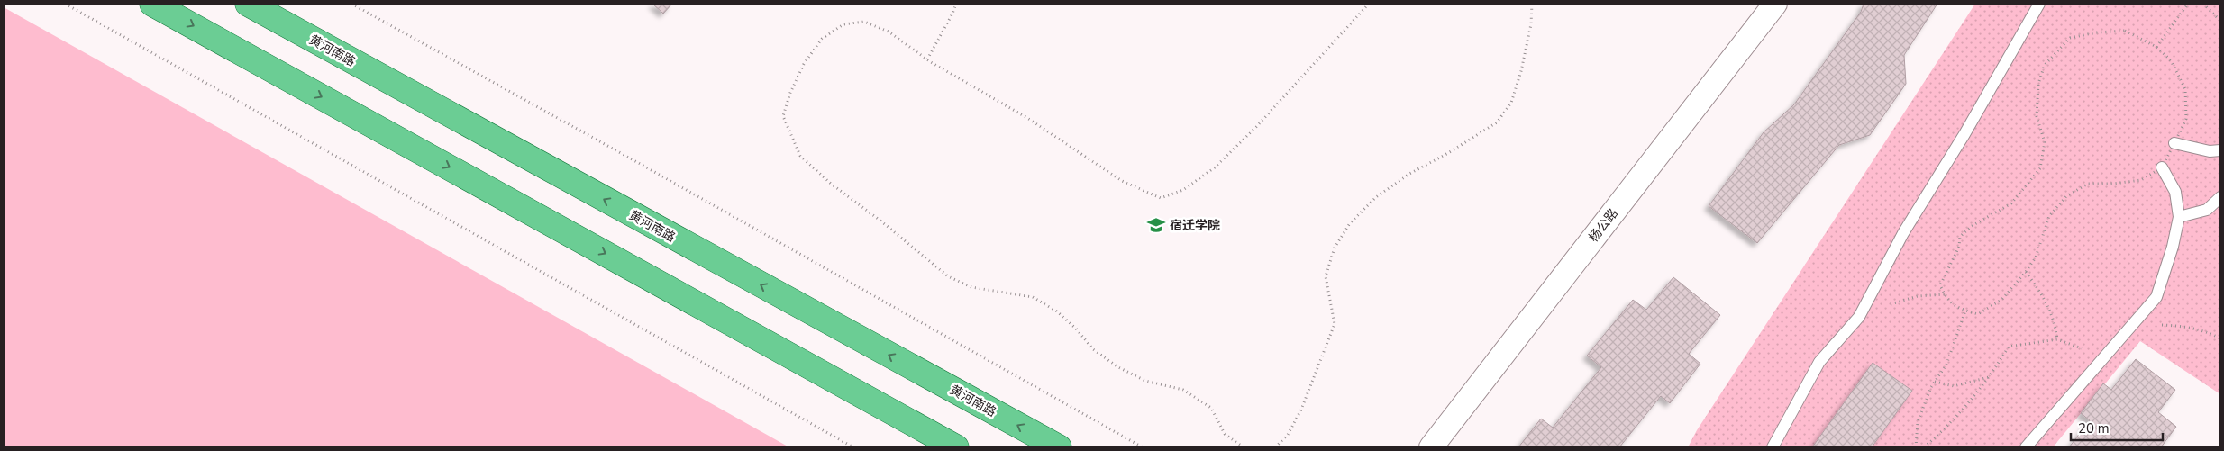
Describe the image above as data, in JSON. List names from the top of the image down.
{
  "streets": {
    "main road": ["黄河南路"],
    "street": ["杨公路"]
  },
  "places": {
    "school or university": ["宿迁学院"]
  },
  "scale_bar": "20 m"
}
